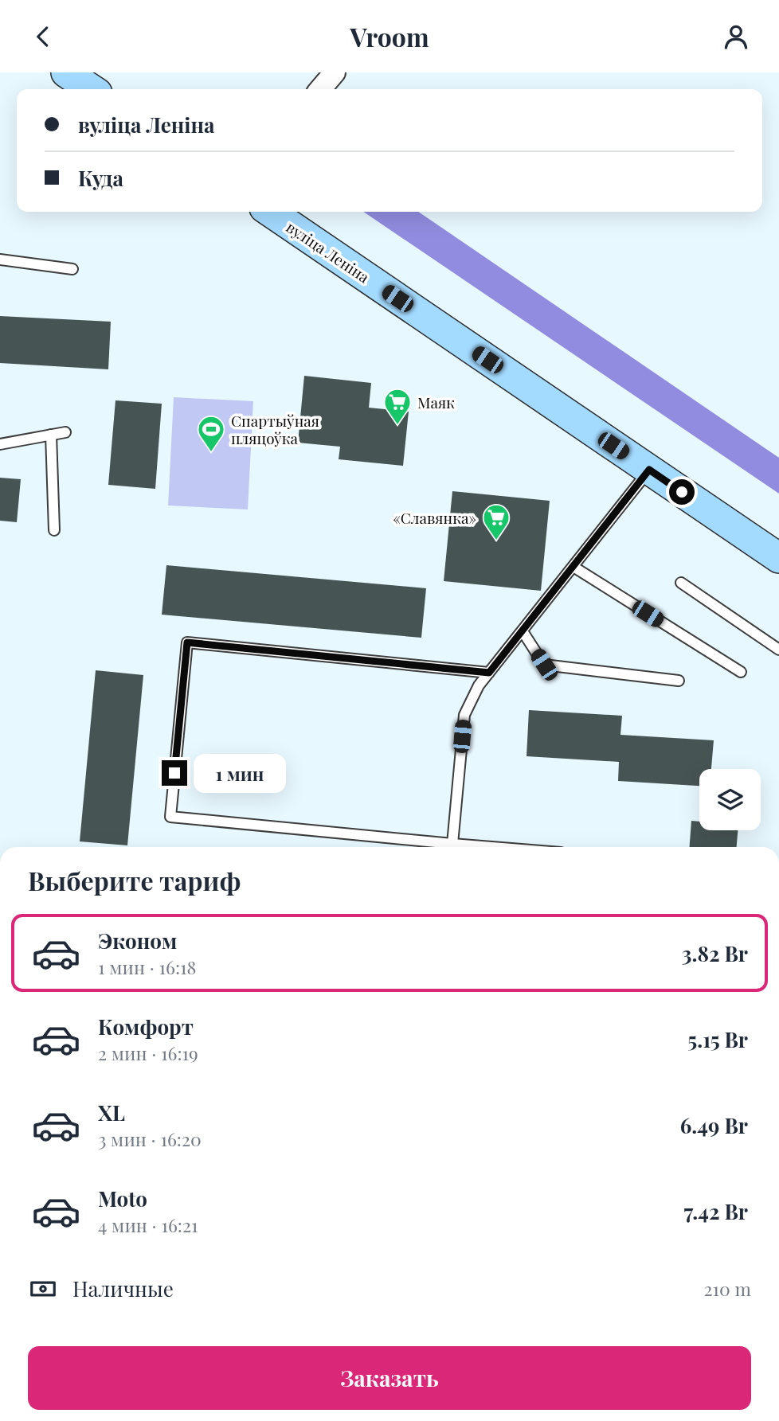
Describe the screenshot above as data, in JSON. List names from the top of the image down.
{
  "streets": {
    "main road": ["вуліца Леніна"]
  },
  "places": {
    "supermarket": ["Маяк", "«Славянка»"],
    "sports": ["Спартыўная пляцоўка"]
  },
  "page": {
    "header": "Vroom",
    "banner": ["вуліца Леніна", "Куда"],
    "bubble": "1 мин",
    "heading": "Выберите тариф",
    "list": [
      {
        "name": "Эконом",
        "note": "1 мин · 16:18",
        "value": "3.82 Br"
      },
      {
        "name": "Комфорт",
        "note": "2 мин · 16:19",
        "value": "5.15 Br"
      },
      {
        "name": "XL",
        "note": "3 мин · 16:20",
        "value": "6.49 Br"
      },
      {
        "name": "Moto",
        "note": "4 мин · 16:21",
        "value": "7.42 Br"
      }
    ],
    "pay": ["Наличные", "210 m"],
    "buttons": "Заказать"
  }
}
